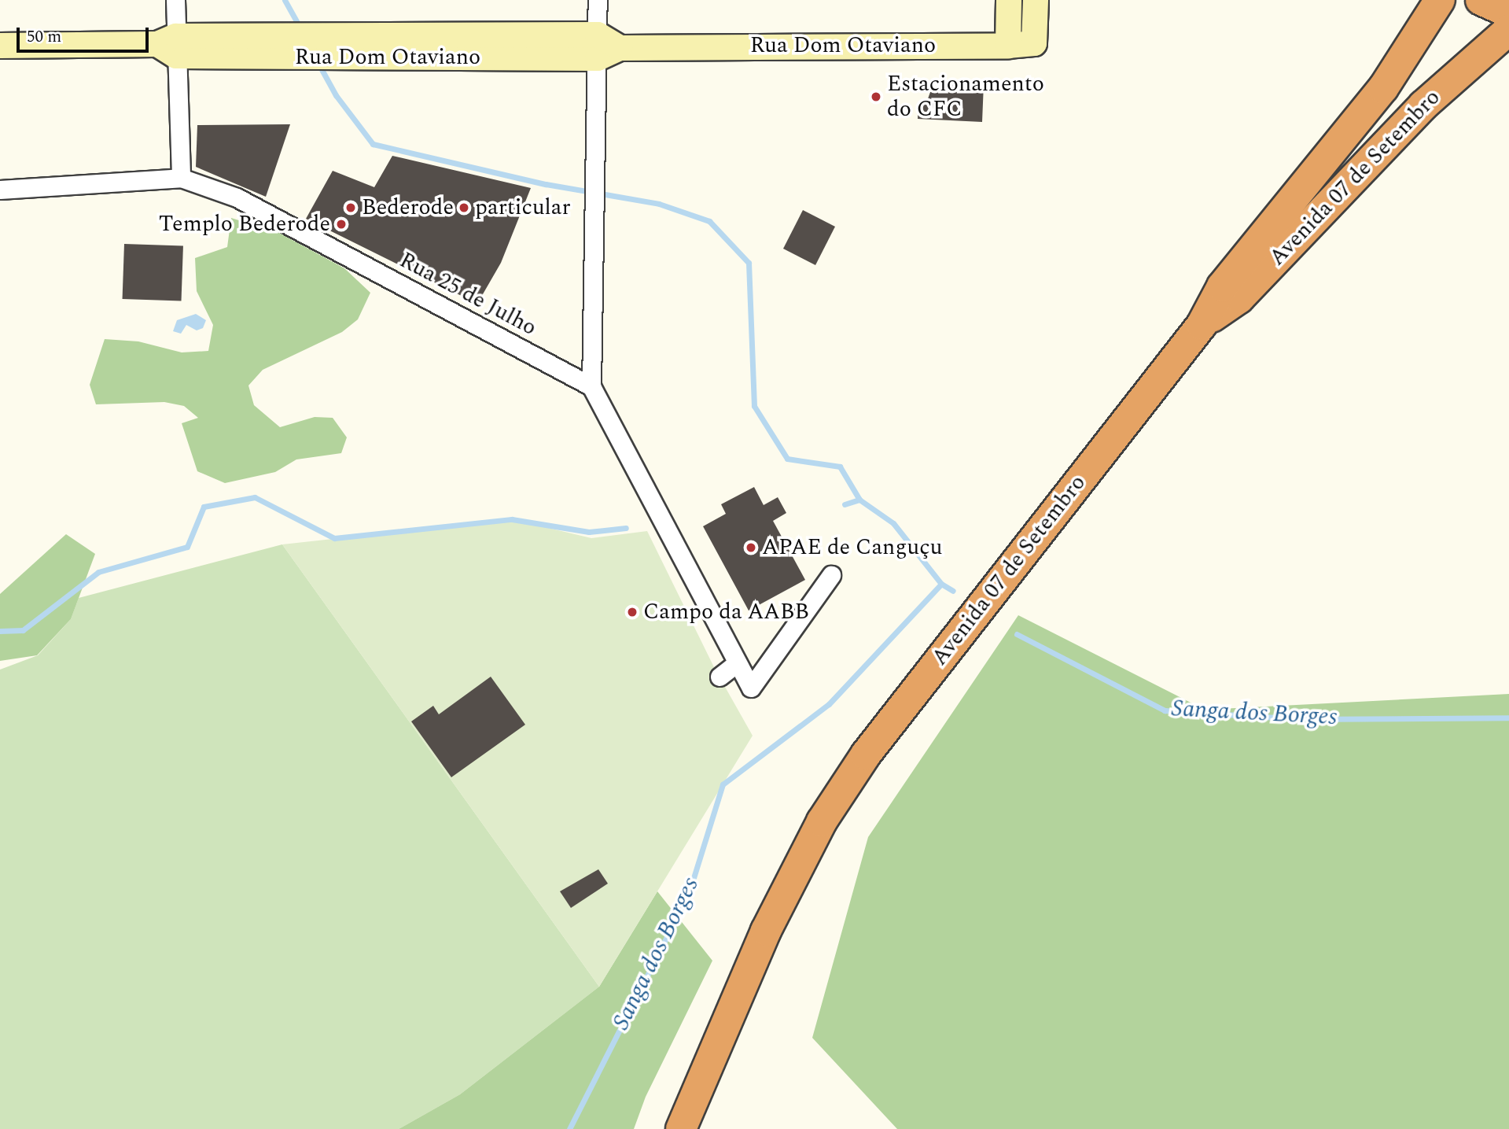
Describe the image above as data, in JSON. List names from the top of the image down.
{
  "streets": {
    "highway": ["Avenida 07 de Setembro"],
    "street": ["Rua Dom Otaviano", "Rua 25 de Julho"]
  },
  "water": ["Sanga dos Borges"],
  "places": [
    "Estacionamento do CFC",
    "Bederode",
    "particular",
    "Templo Bederode",
    "APAE de Canguçu",
    "Campo da AABB"
  ],
  "scale_bar": "50 m"
}
